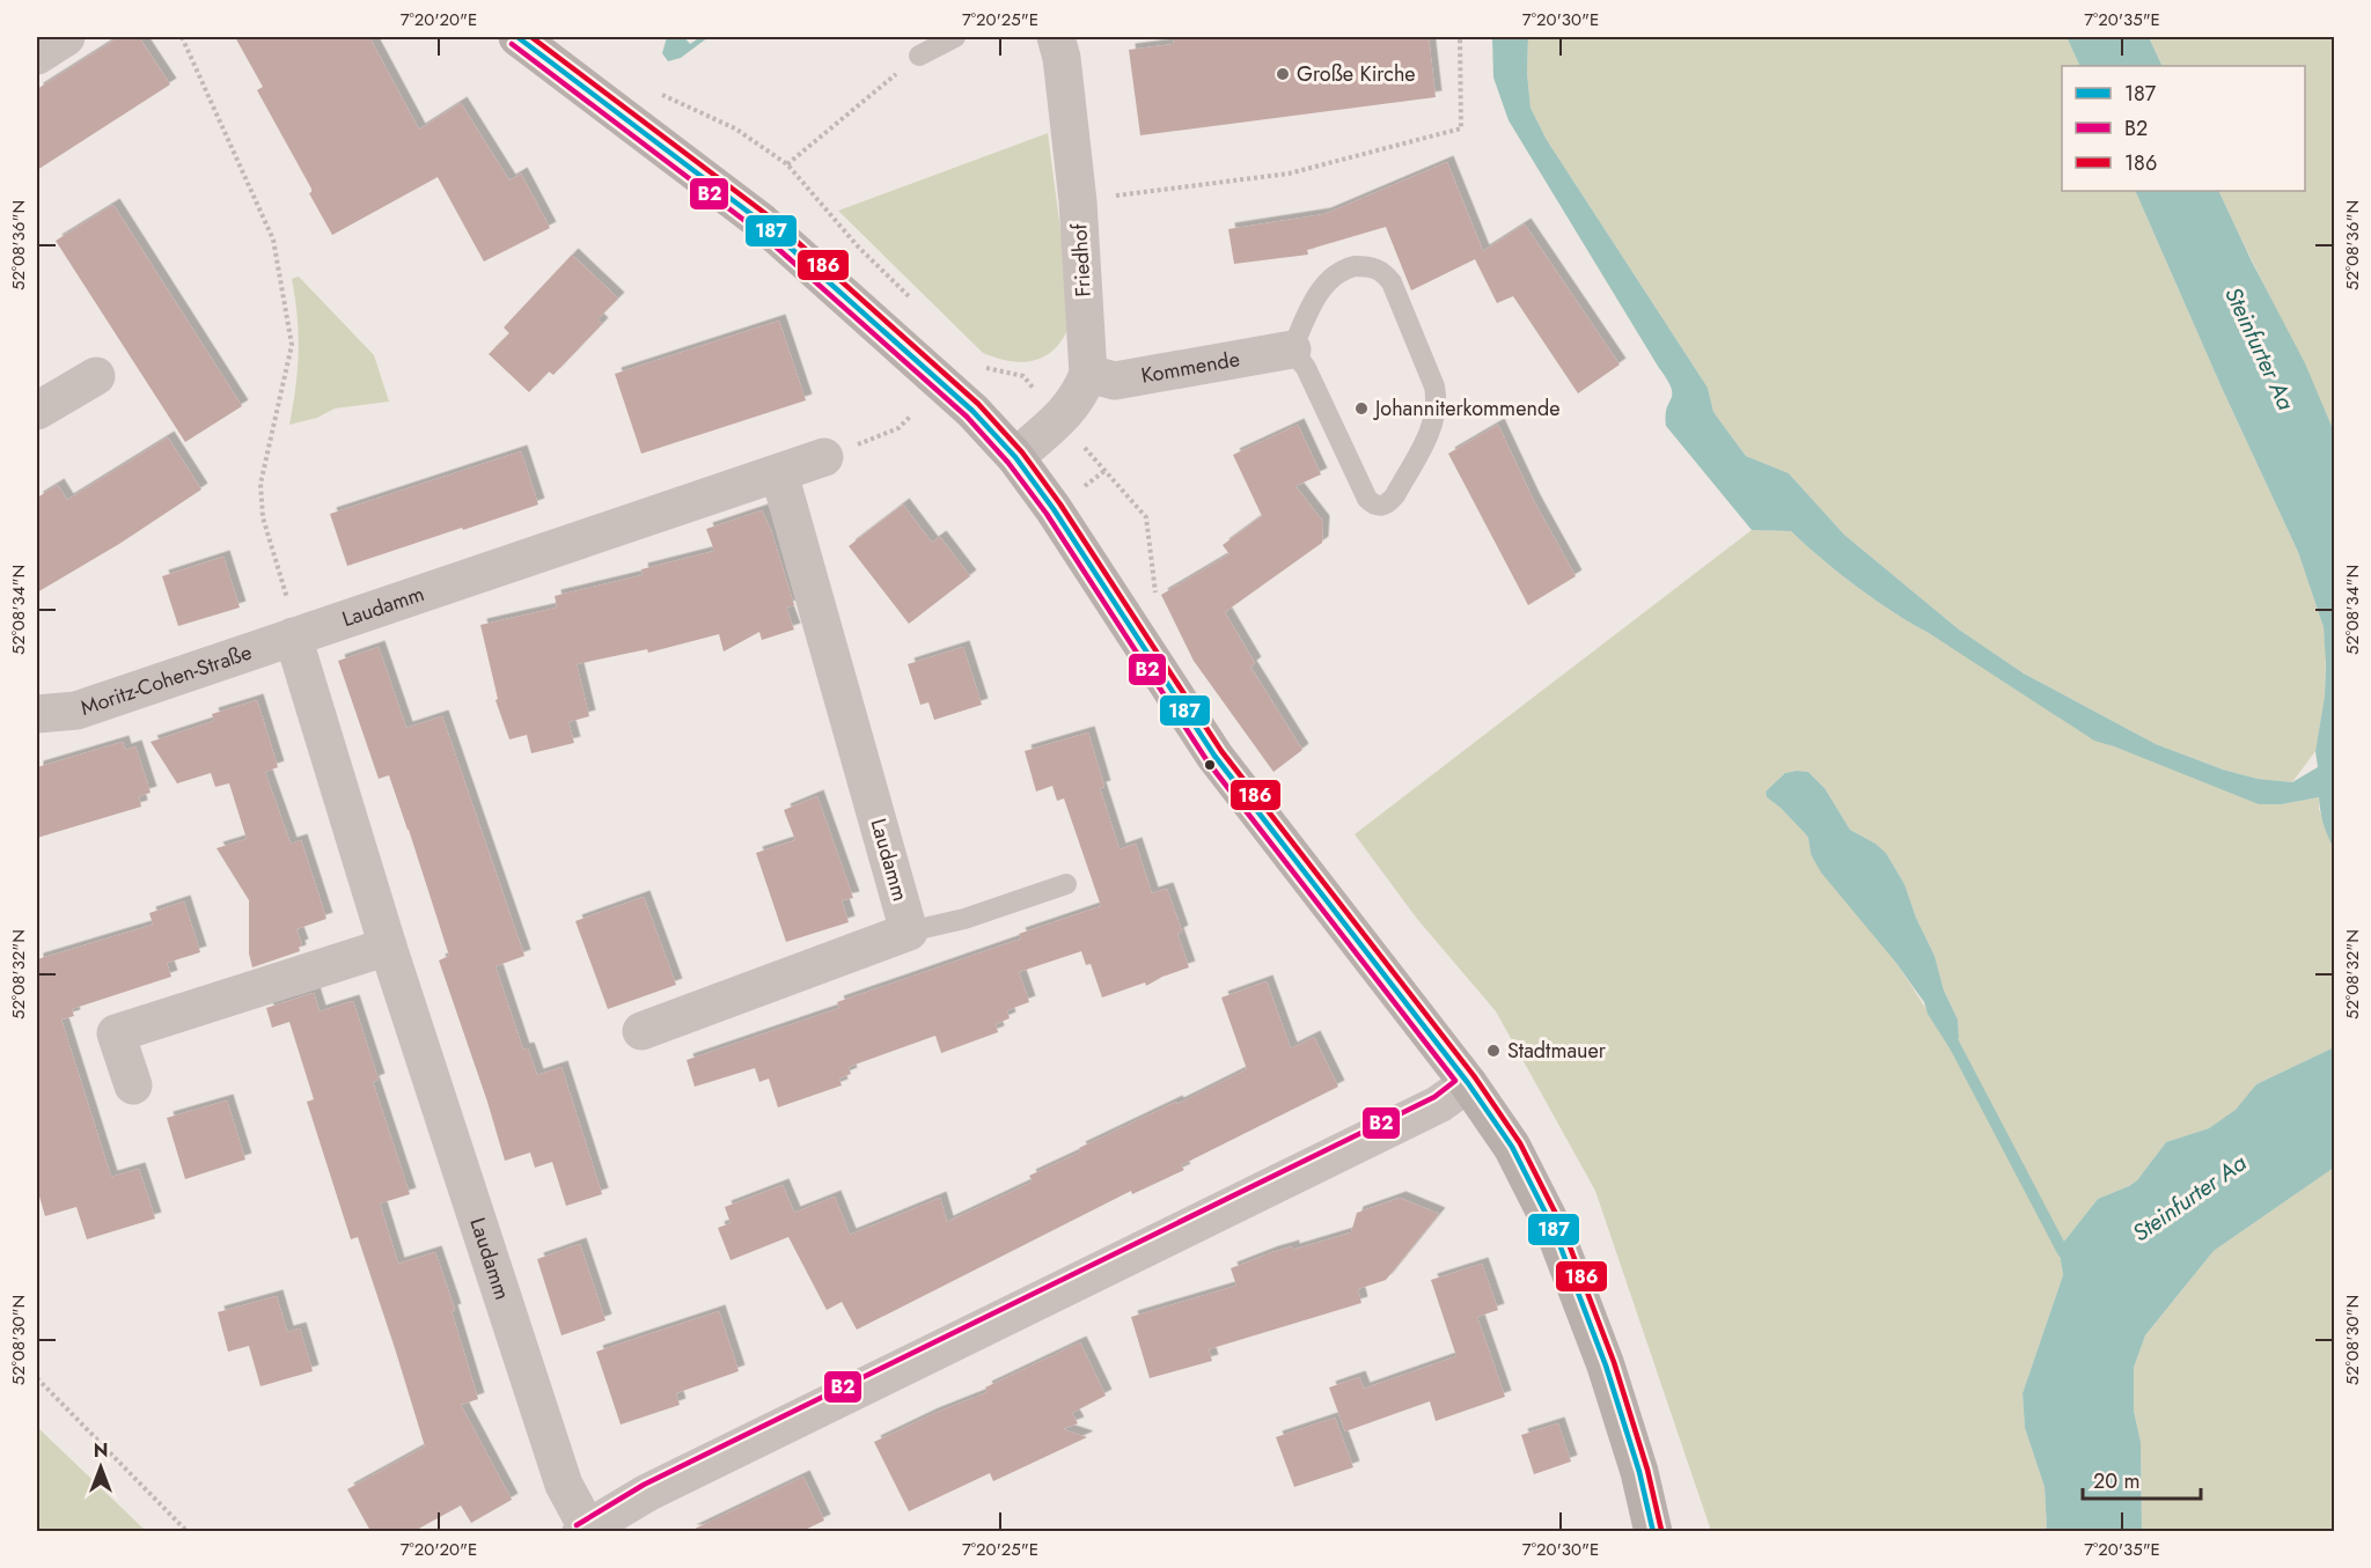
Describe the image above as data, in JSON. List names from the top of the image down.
{
  "streets": {
    "street": [
      "Friedhof",
      "Kommende",
      "Laudamm",
      "Moritz-Cohen-Straße"
    ]
  },
  "crossings": [
    ["Friedhof", "Kommende"],
    ["Laudamm", "Moritz-Cohen-Straße"]
  ],
  "water": ["Steinfurter Aa"],
  "places": ["Große Kirche", "Johanniterkommende", "Stadtmauer"],
  "lines": ["transit line 187", "transit line 186", "transit line B2"],
  "legend": ["187", "B2", "186"],
  "scale_bar": "20 m",
  "north": "top",
  "coordinates": [
    "7°20'20\"E",
    "7°20'25\"E",
    "7°20'30\"E",
    "7°20'35\"E",
    "52°08'36\"N",
    "52°08'34\"N",
    "52°08'32\"N",
    "52°08'30\"N"
  ]
}
